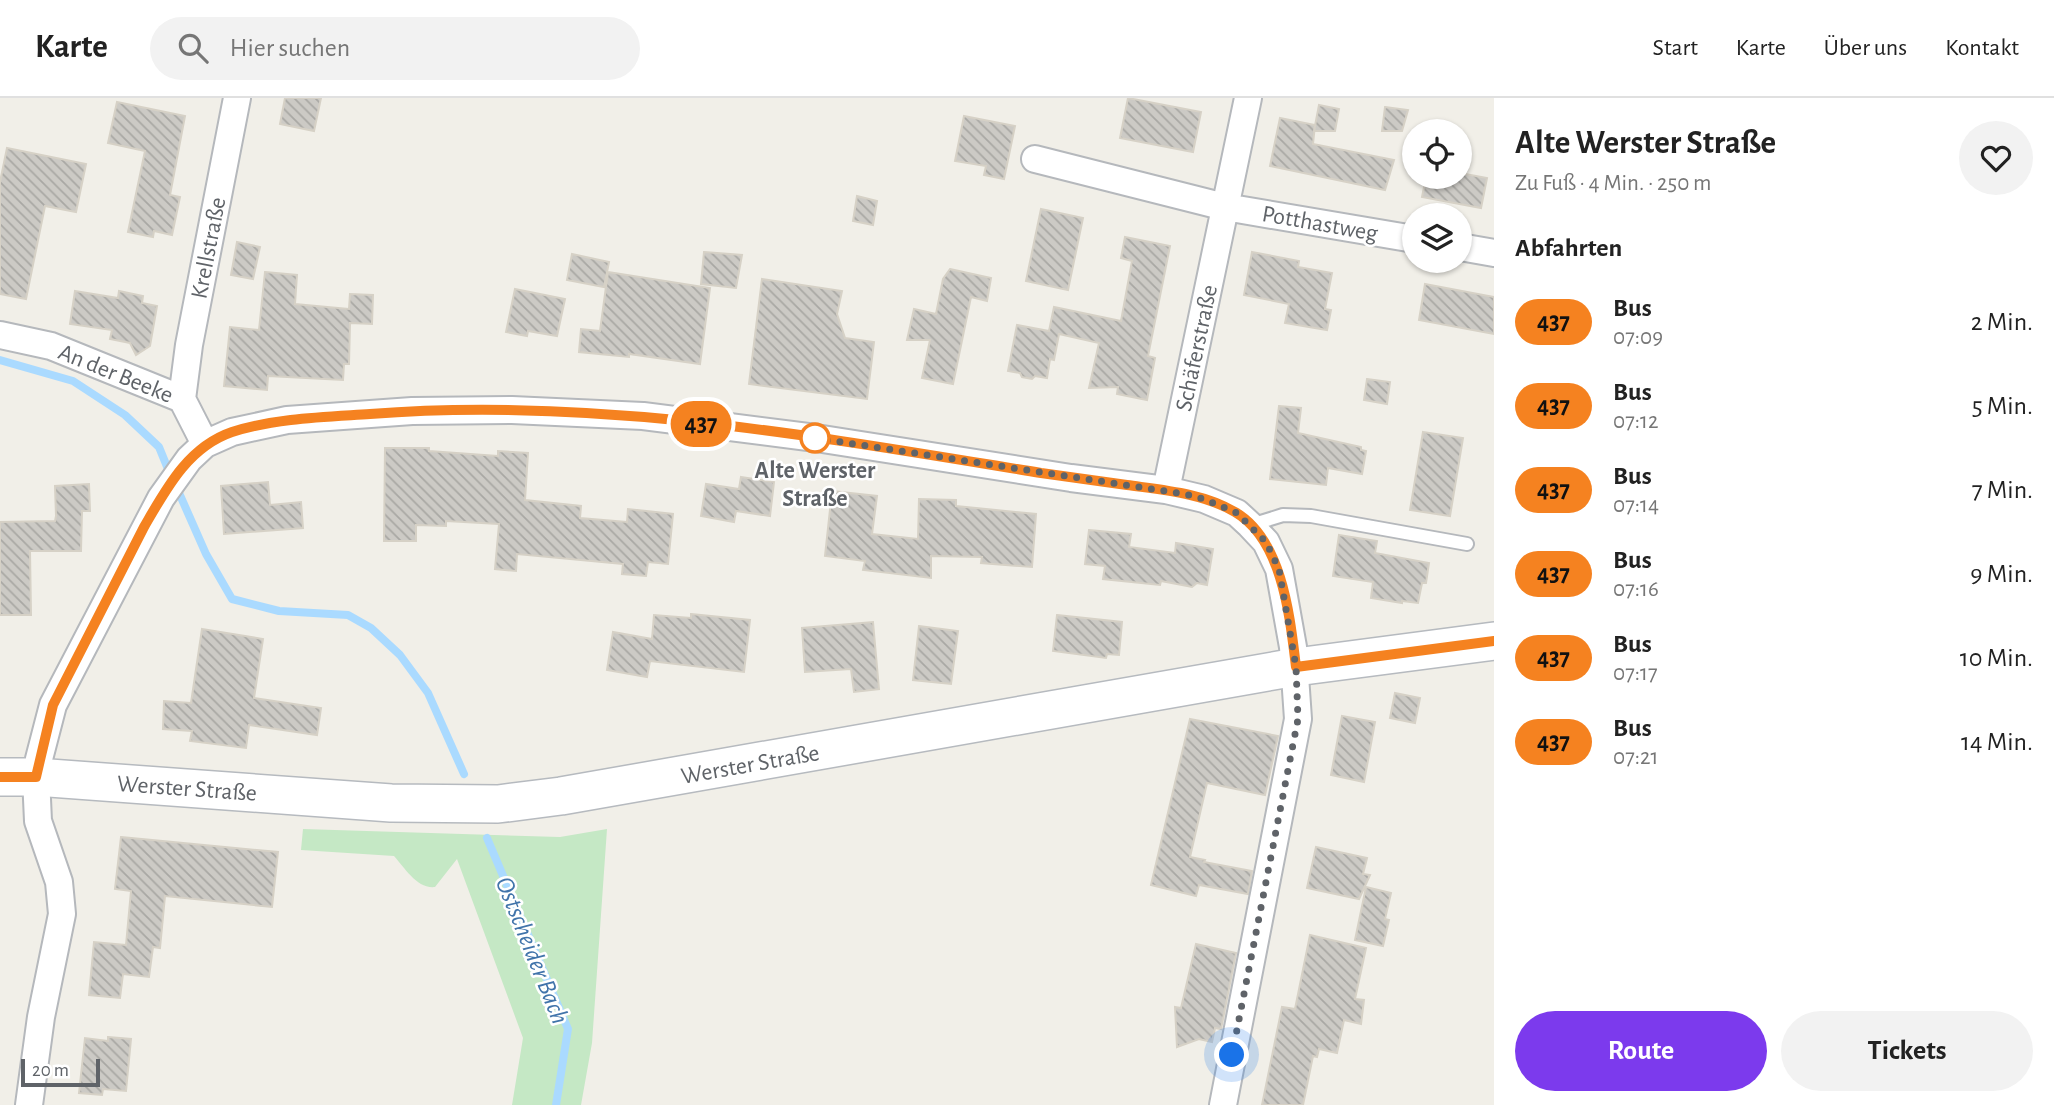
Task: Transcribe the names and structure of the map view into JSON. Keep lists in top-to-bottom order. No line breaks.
{"streets":{"main road":["Werster Straße"],"street":["Potthastweg","Krellstraße","Schäferstraße","An der Beeke"]},"crossings":[["Potthastweg","Schäferstraße"],["Krellstraße","An der Beeke"]],"water":["Ostscheider Bach"],"places":["Alte Werster Straße"],"lines":["bus line 437"],"scale_bar":"20 m","page":{"header":"Karte","search":"Hier suchen","nav":["Start","Karte","Über uns","Kontakt"],"on_map":"437","heading":[["Alte Werster Straße","Zu Fuß · 4 Min. · 250 m"],"Abfahrten"],"list":[{"mark":"437","name":"Bus","note":"07:09","value":"2 Min."},{"mark":"437","name":"Bus","note":"07:12","value":"5 Min."},{"mark":"437","name":"Bus","note":"07:14","value":"7 Min."},{"mark":"437","name":"Bus","note":"07:16","value":"9 Min."},{"mark":"437","name":"Bus","note":"07:17","value":"10 Min."},{"mark":"437","name":"Bus","note":"07:21","value":"14 Min."}],"buttons":["Route","Tickets"],"scale":"20 m"}}
